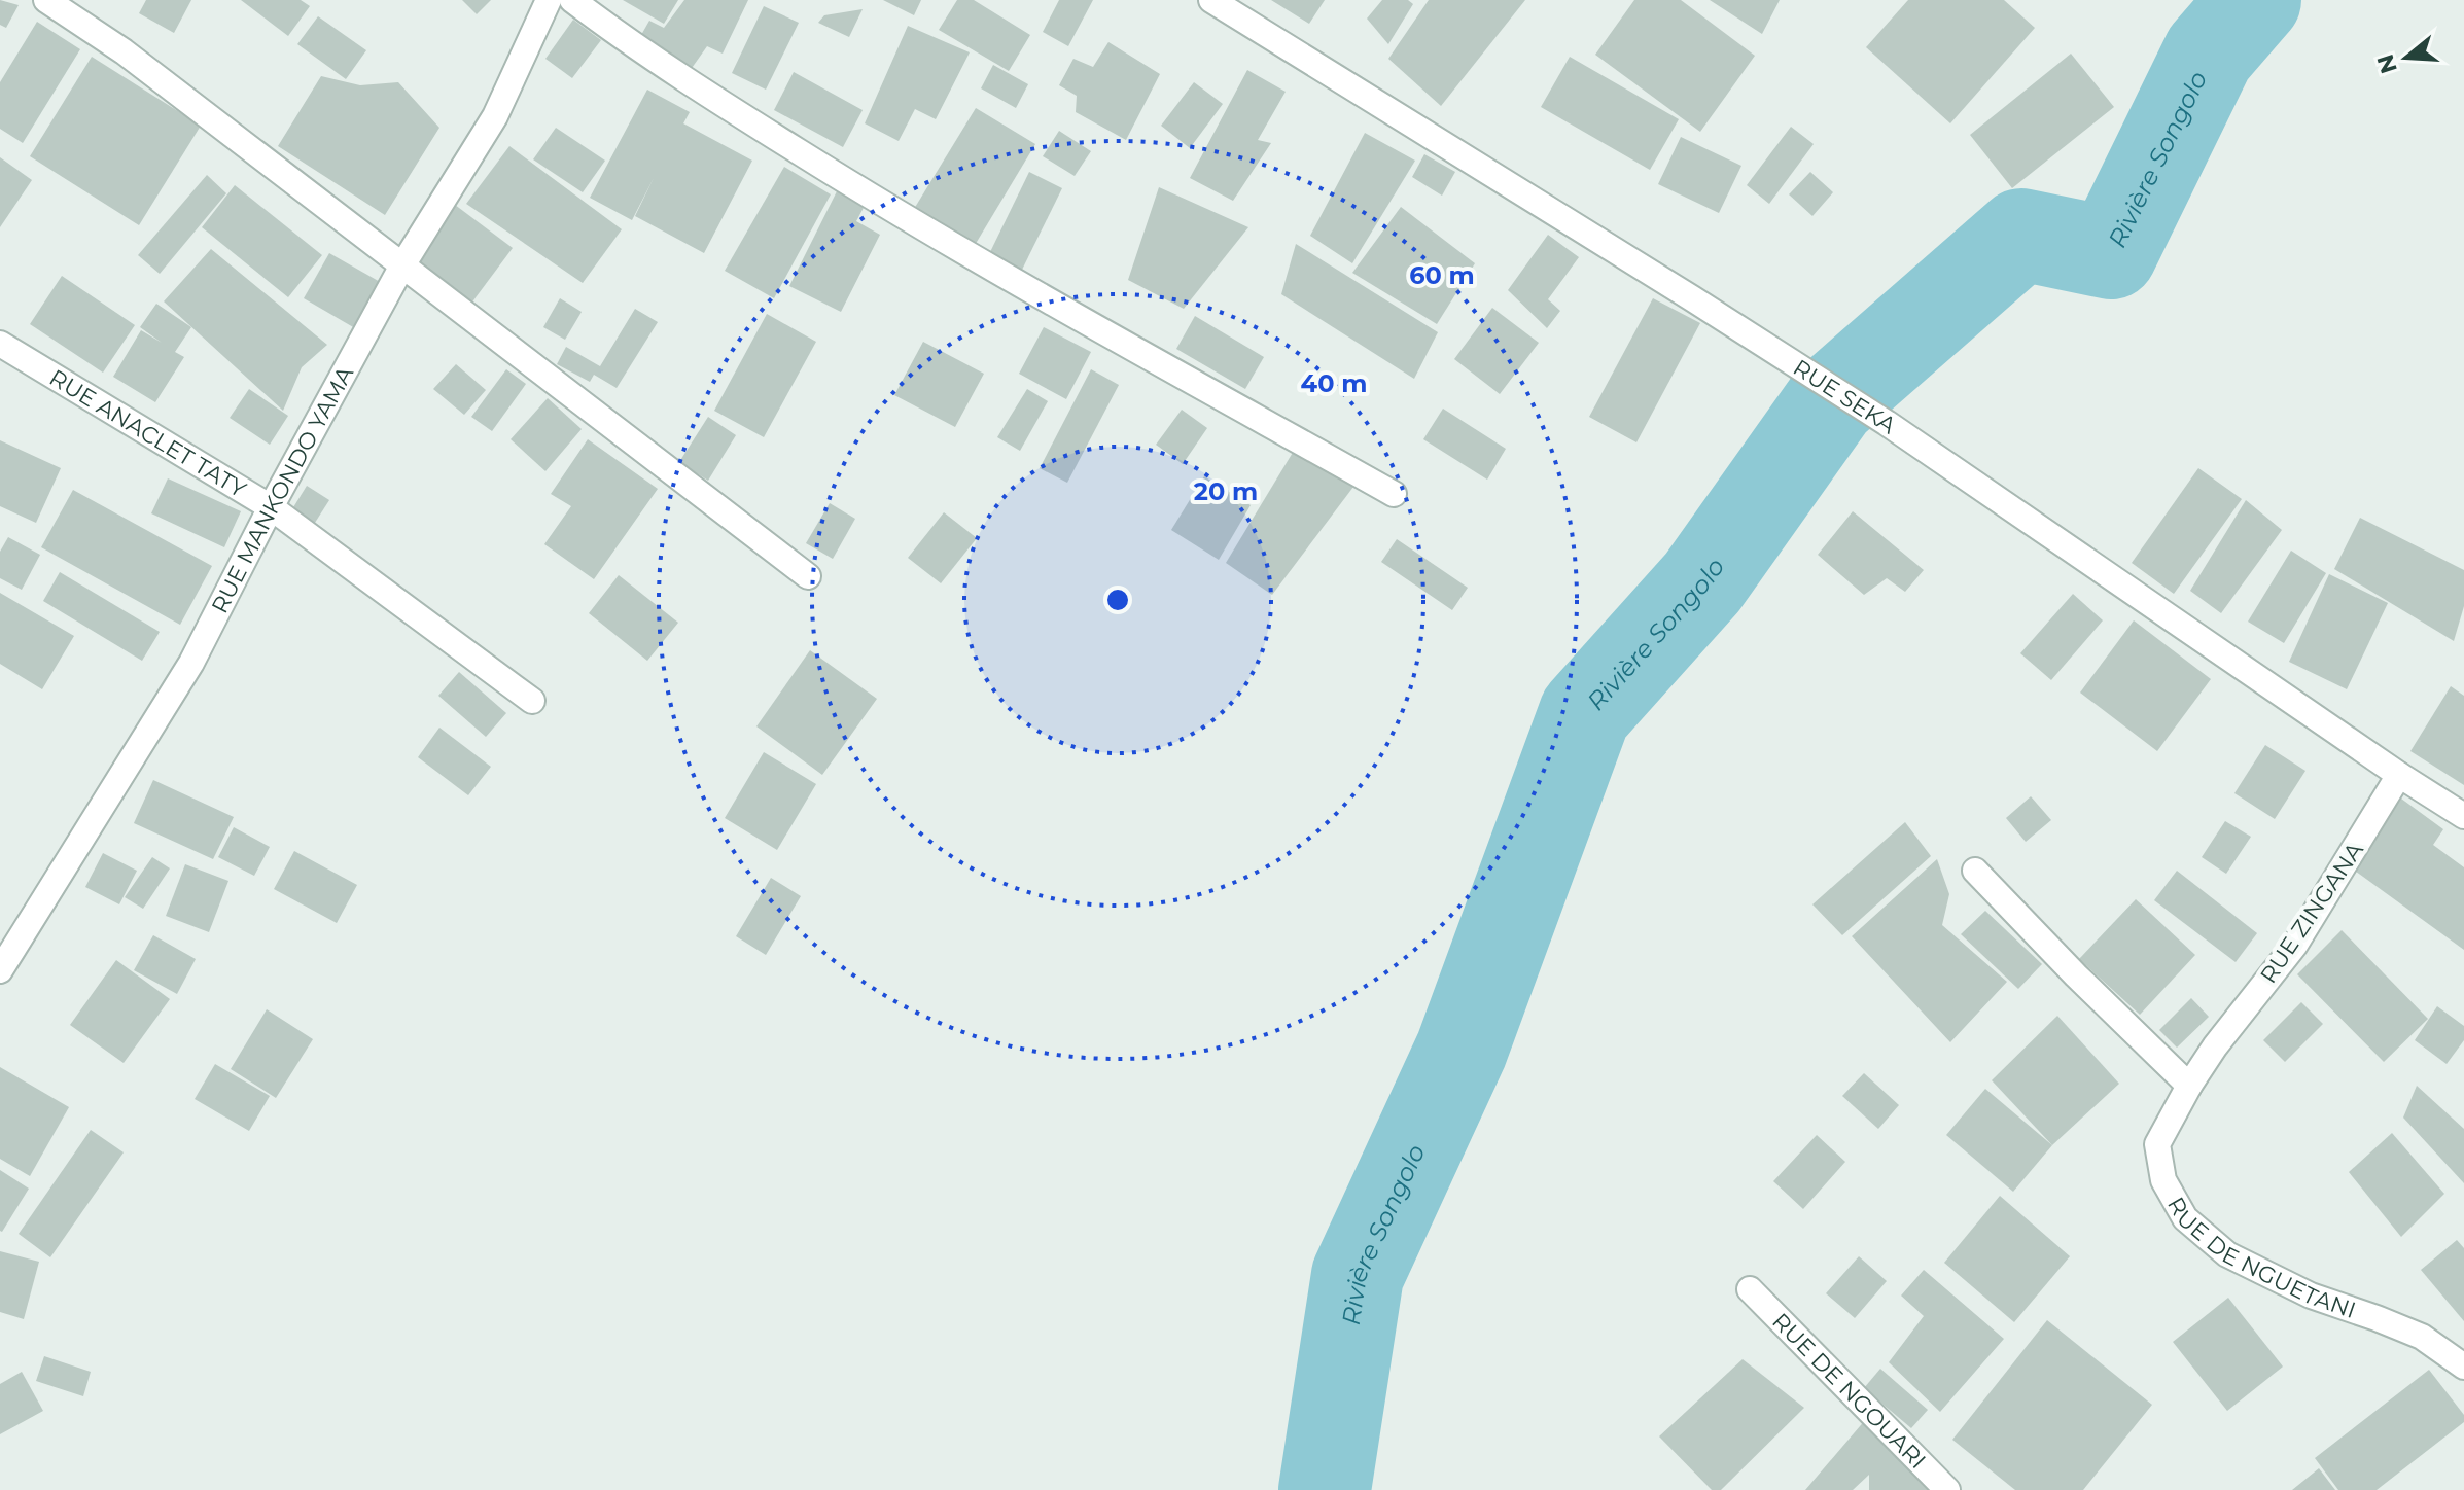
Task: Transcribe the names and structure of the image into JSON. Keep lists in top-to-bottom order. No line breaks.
{"streets":{"street":["RUE SEKA","RUE ANACLET TATY","RUE MANKONDO YAMA","RUE ZINGANA","RUE DE NGUETANI","RUE DE NGOUARI"]},"crossings":[["RUE SEKA","RUE ZINGANA"],["RUE ANACLET TATY","RUE MANKONDO YAMA"],["RUE ZINGANA","RUE DE NGUETANI"]],"water":["Rivière Songolo"],"north":"left","rings":["60 m","40 m","20 m"]}
